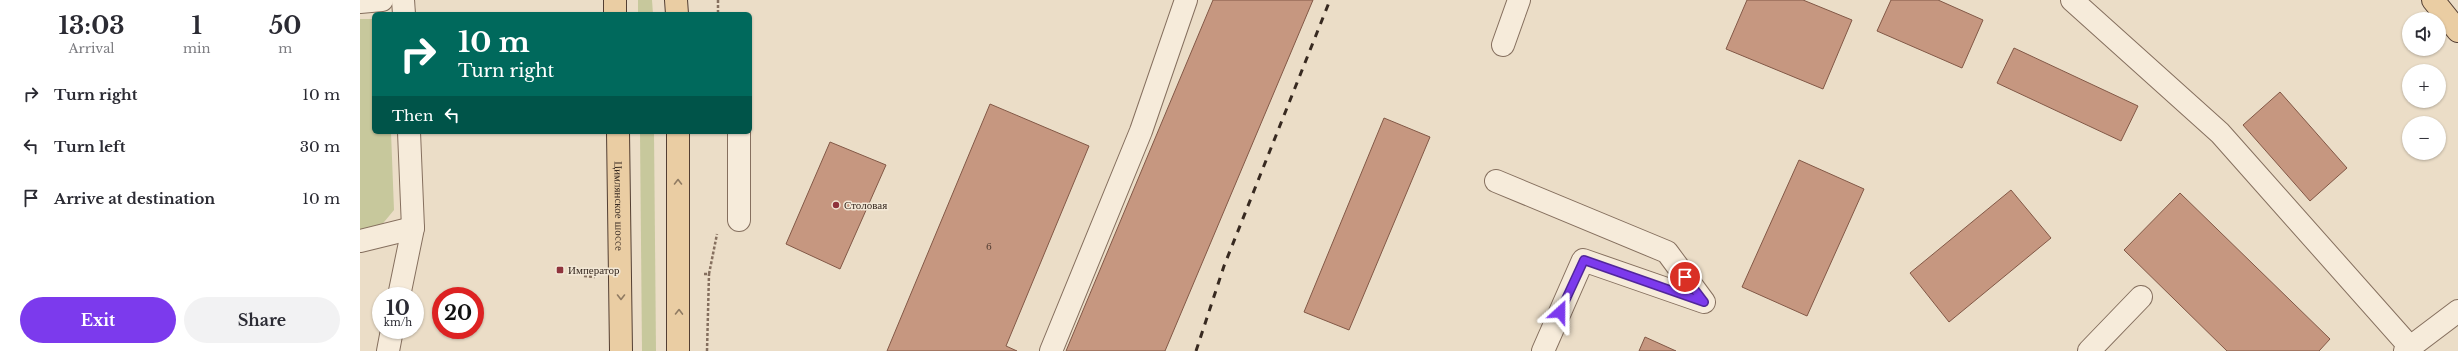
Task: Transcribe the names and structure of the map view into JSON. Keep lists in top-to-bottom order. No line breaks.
{"streets":{"main road":["Цимлянское шоссе"]},"places":{"other":["Столовая"],"transit":["Император"]},"house_numbers":["6"],"page":{"eta":["13:03","Arrival","1","min","50","m"],"map_buttons":["+","−"],"turn":["10 m","Turn right"],"list":[{"name":"Turn right","value":"10 m"},{"name":"Turn left","value":"30 m"},{"name":"Arrive at destination","value":"10 m"}],"then":"Then","speed":"10 km/h","limit":"20","buttons":["Exit","Share"]}}
